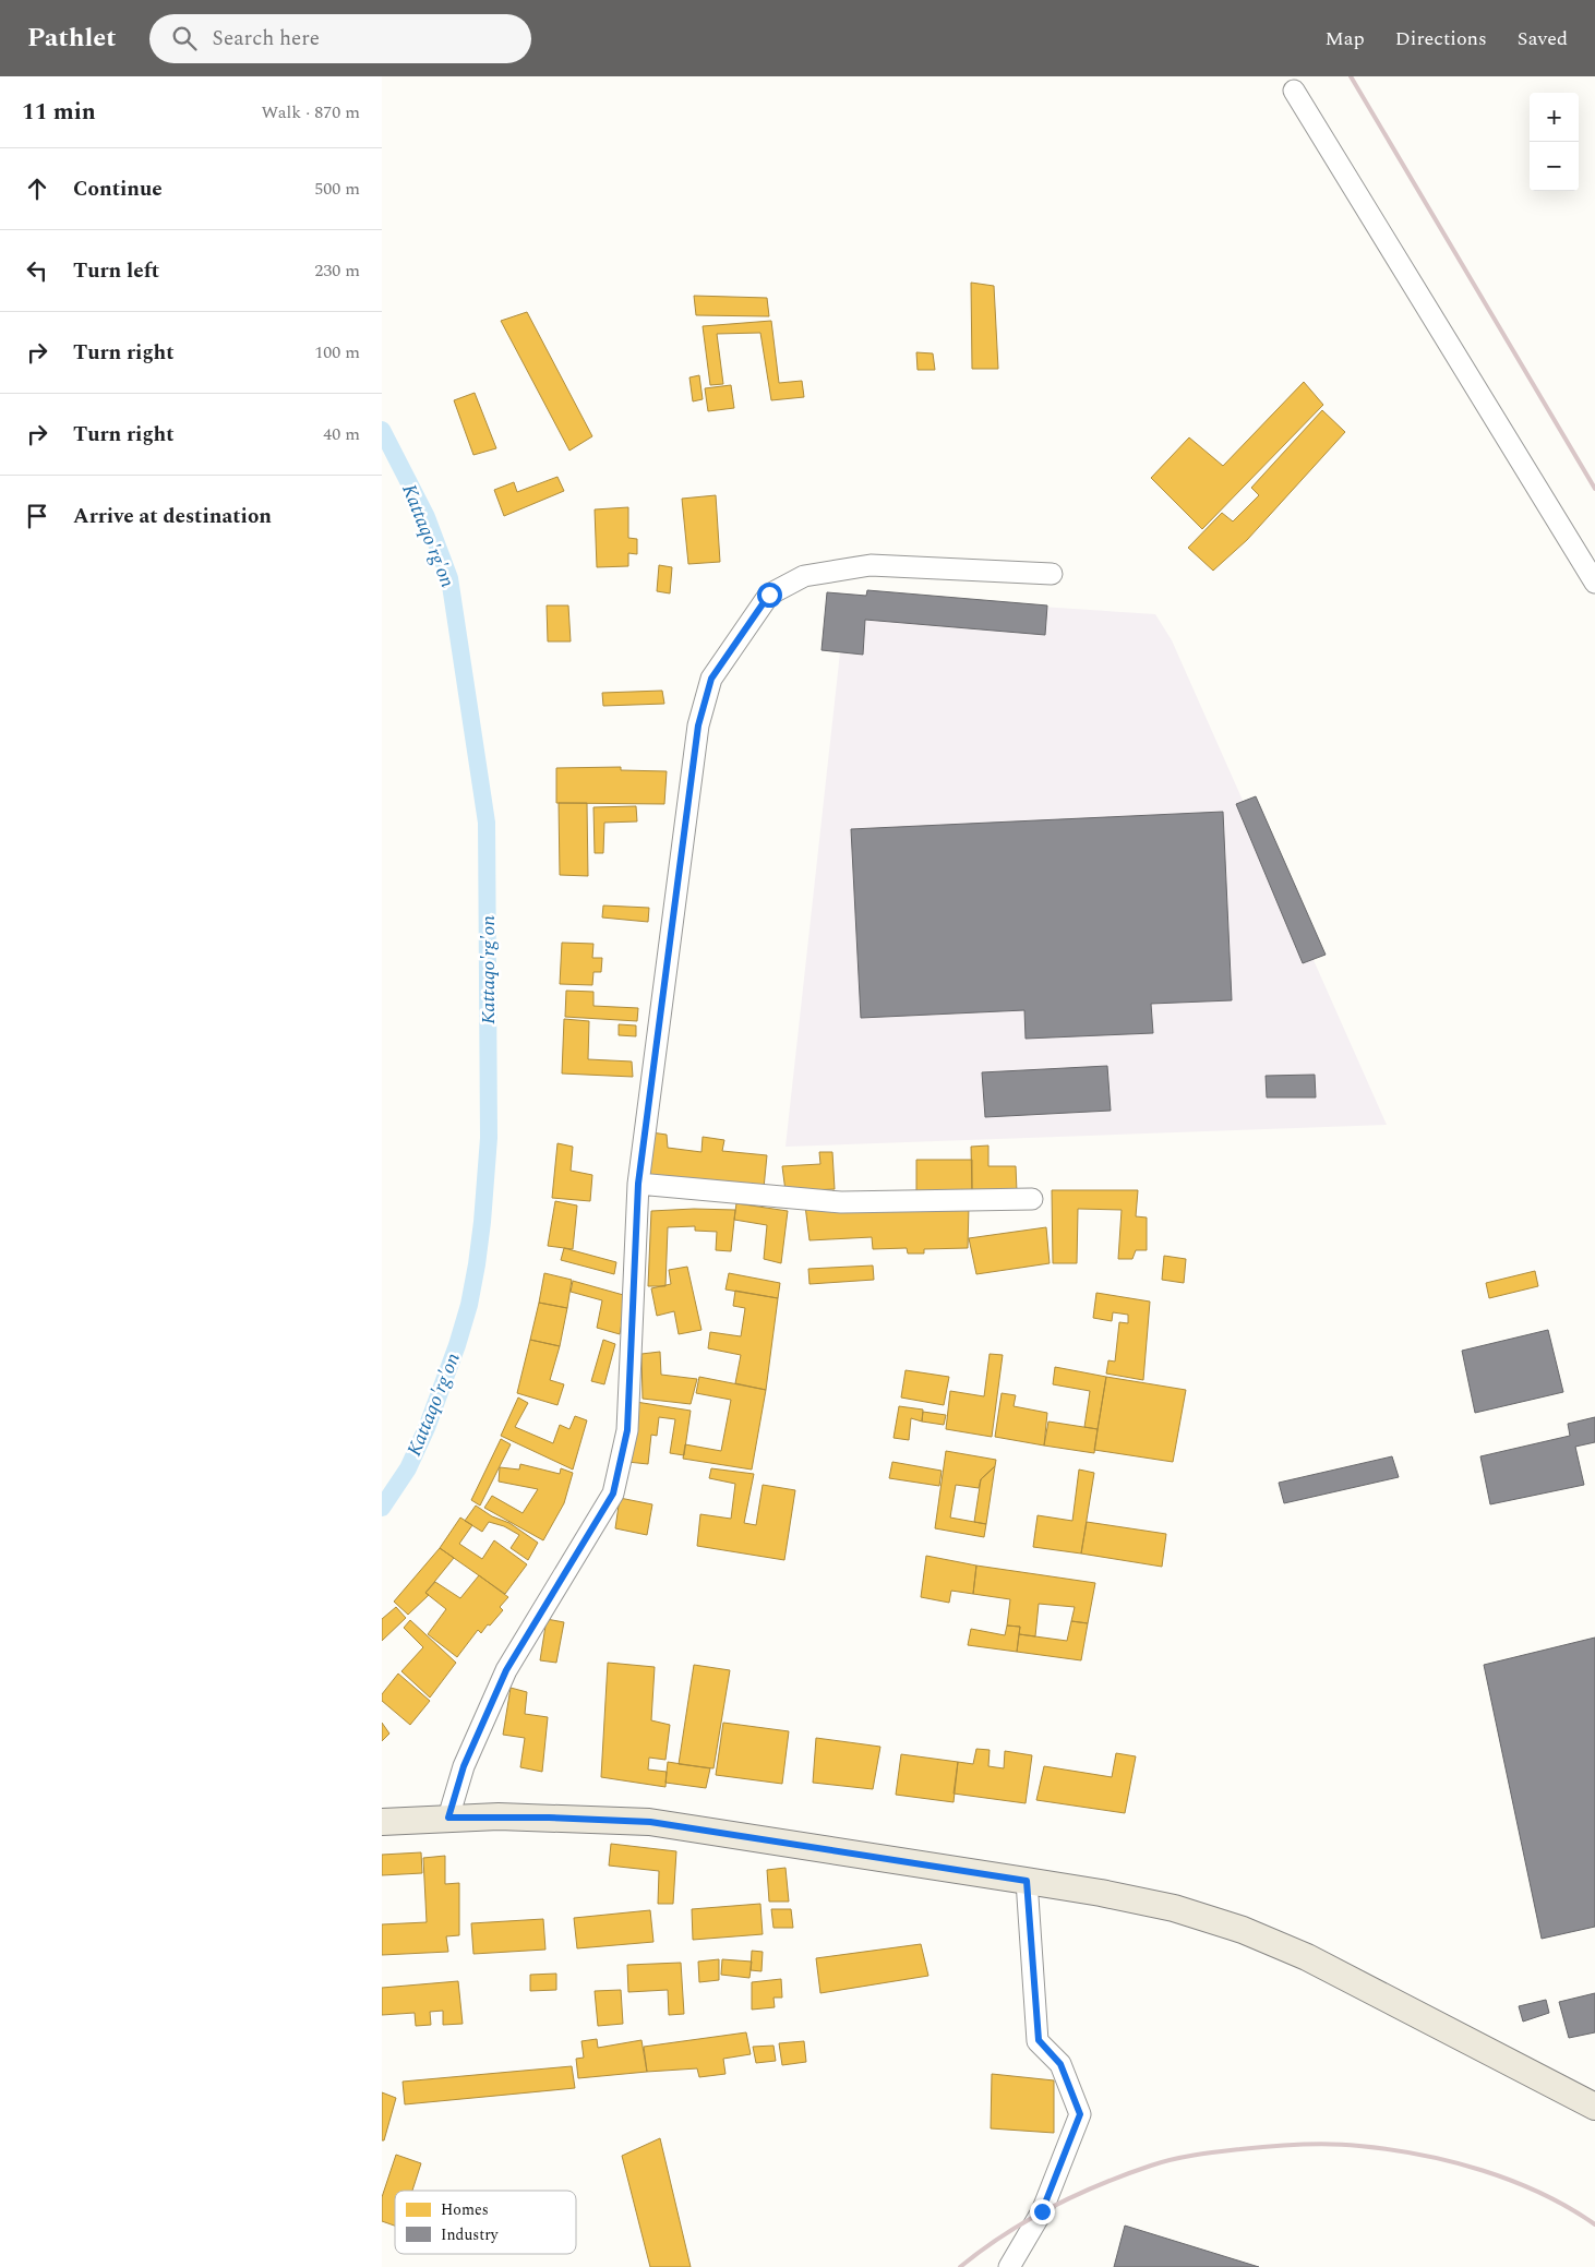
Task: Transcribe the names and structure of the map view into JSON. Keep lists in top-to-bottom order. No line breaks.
{"water":["Kattaqo'rg'on"],"legend":["Homes","Industry"],"page":{"header":"Pathlet","search":"Search here","nav":["Map","Directions","Saved"],"heading":["11 min","Walk · 870 m"],"map_buttons":["+","−"],"list":[["Continue","500 m"],["Turn left","230 m"],["Turn right","100 m"],["Turn right","40 m"],"Arrive at destination"]}}
